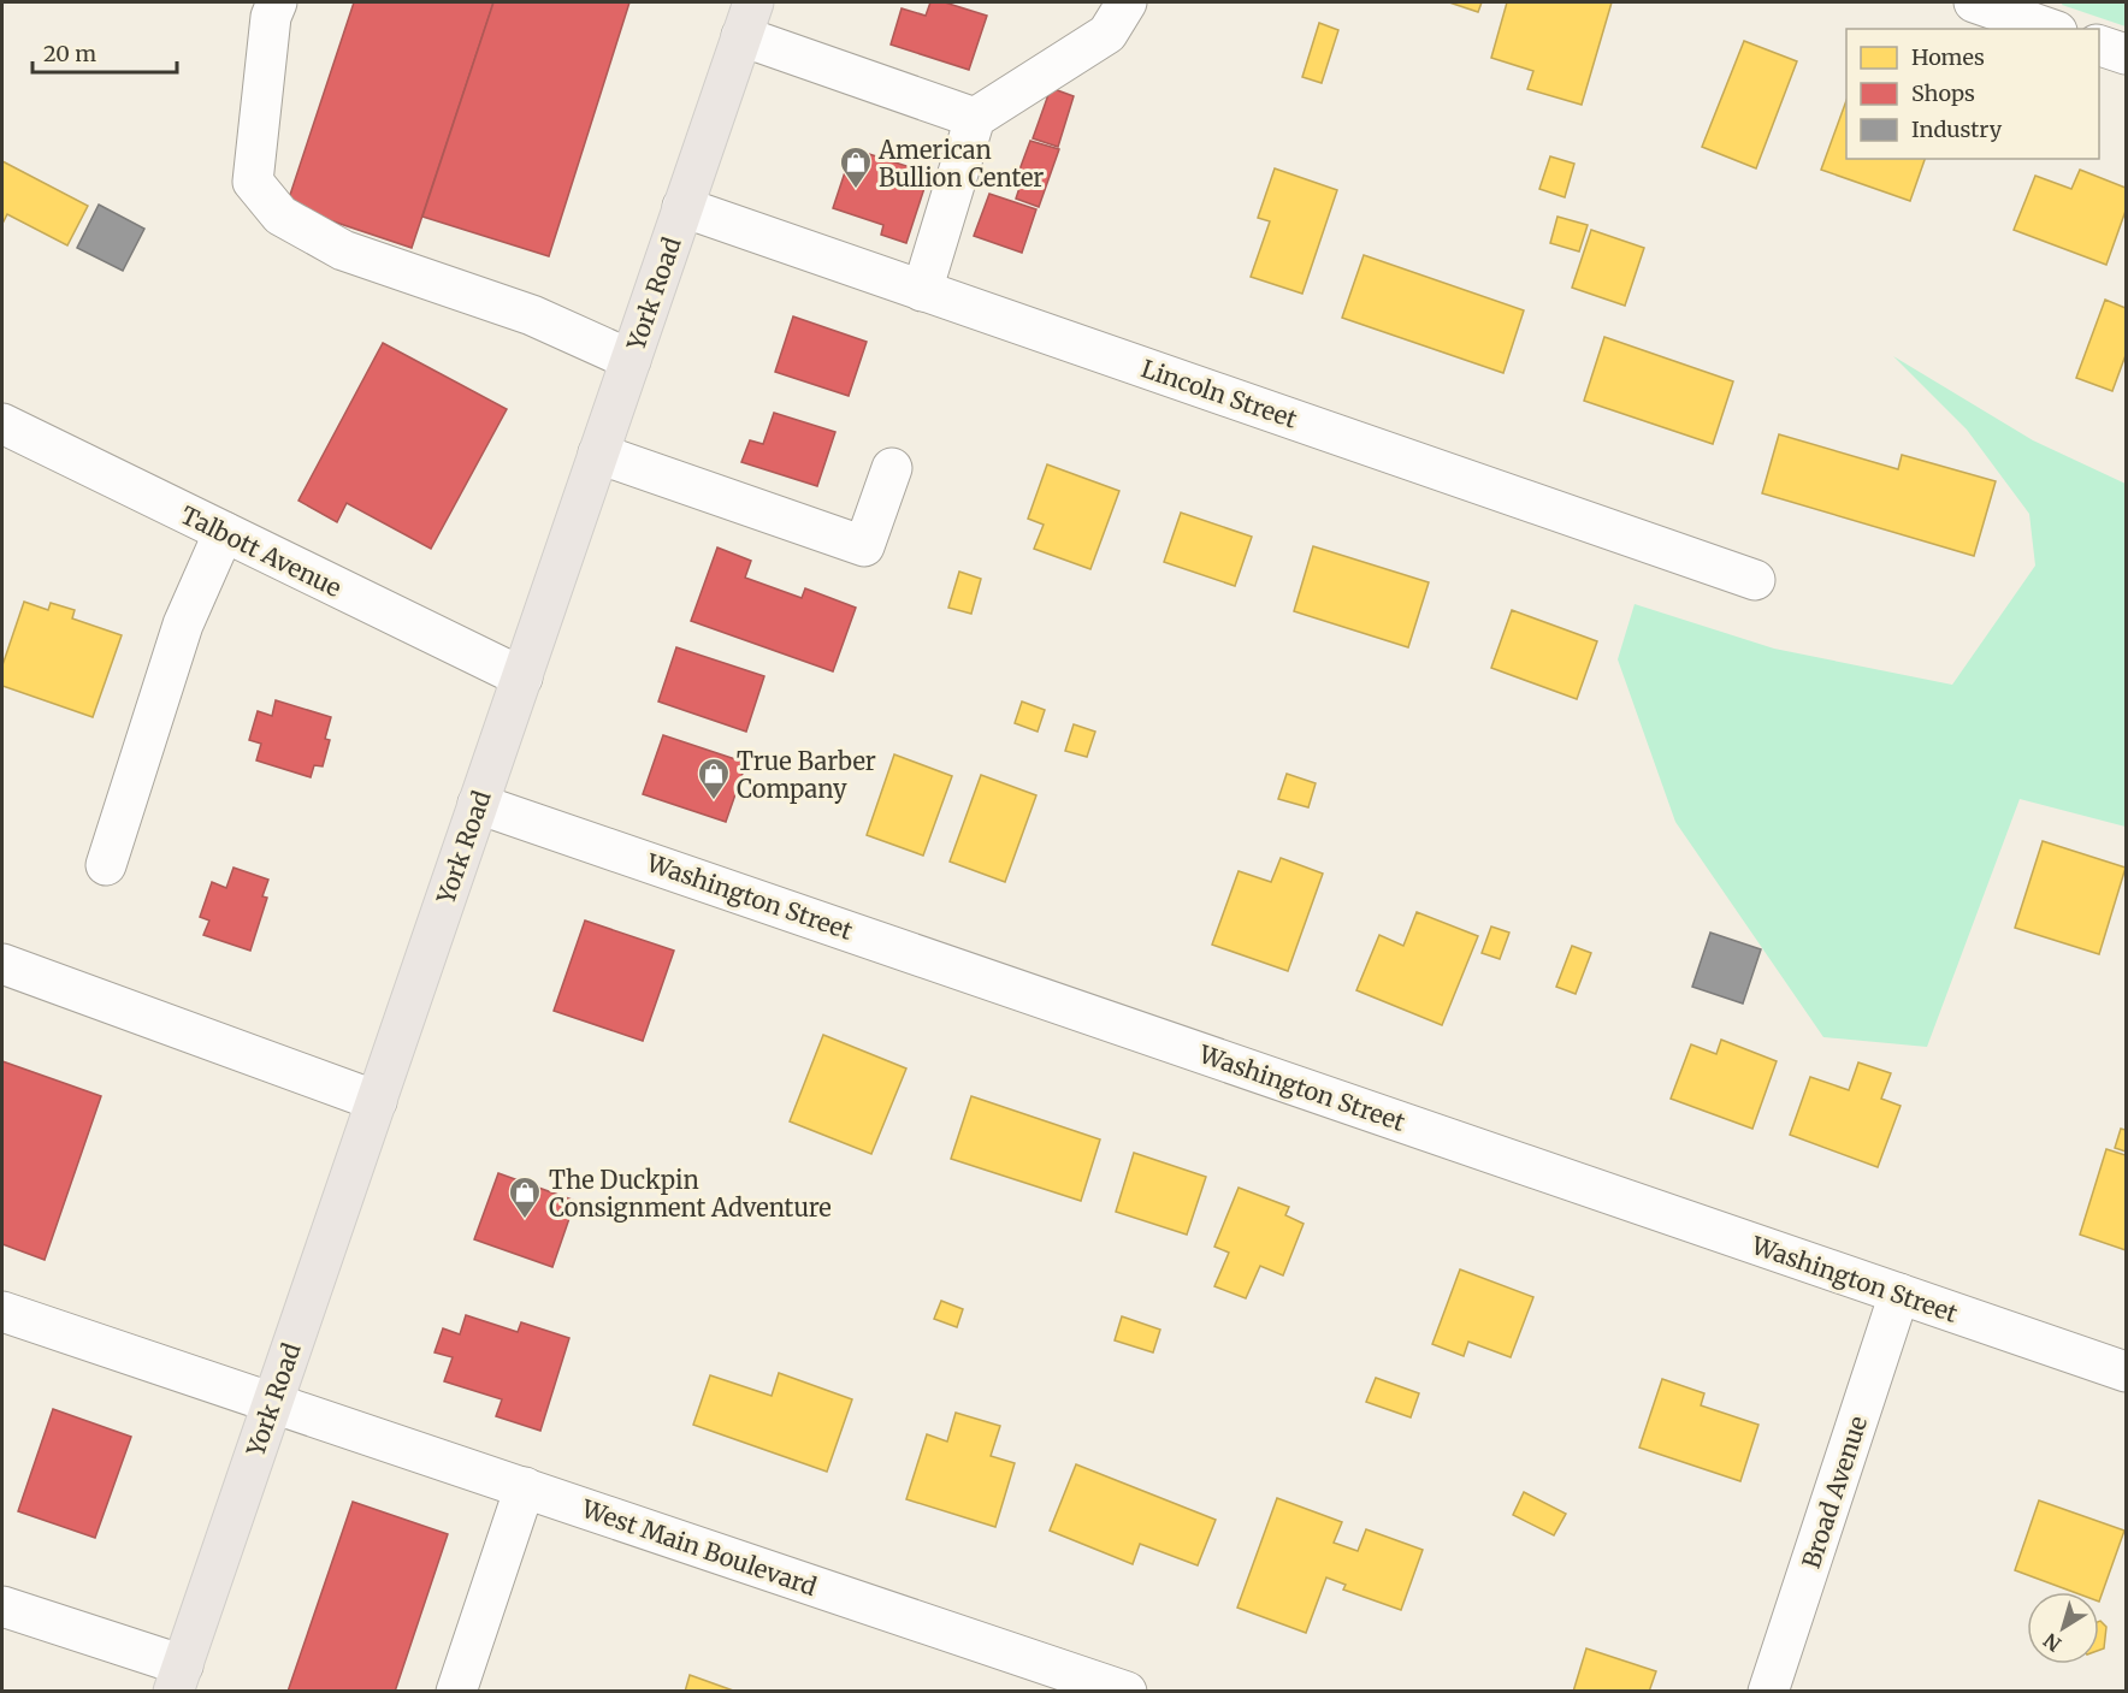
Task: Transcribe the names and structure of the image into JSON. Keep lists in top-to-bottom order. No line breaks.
{"streets":{"main road":["York Road"],"street":["Lincoln Street","Talbott Avenue","Washington Street","Broad Avenue","West Main Boulevard"]},"crossings":[["York Road","Lincoln Street"],["York Road","Talbott Avenue"],["York Road","Washington Street"],["York Road","West Main Boulevard"],["Washington Street","Broad Avenue"]],"places":{"shop":["American Bullion Center","True Barber Company","The Duckpin Consignment Adventure"]},"legend":["Homes","Shops","Industry"],"scale_bar":"20 m","north":"bottom left"}
